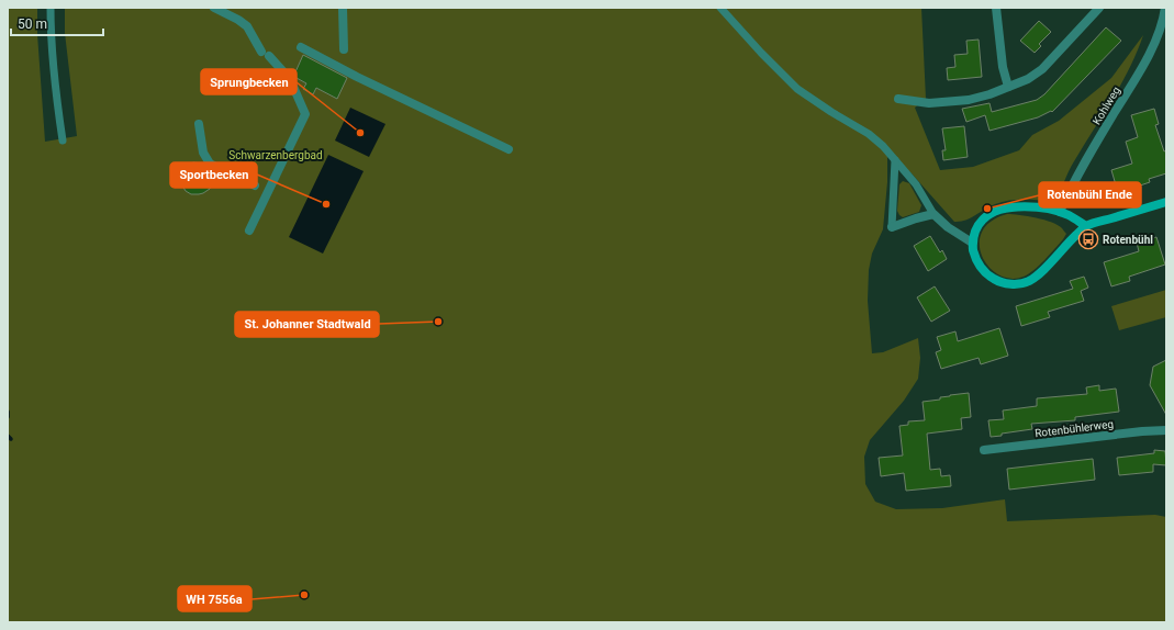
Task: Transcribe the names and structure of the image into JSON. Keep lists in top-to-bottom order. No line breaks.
{"streets":{"street":["Kohlweg","Rotenbühlerweg"]},"parks":["Schwarzenbergbad"],"places":{"other":["Sprungbecken","Sportbecken","Rotenbühl Ende","St. Johanner Stadtwald","WH 7556a"],"bus stop":["Rotenbühl"]},"scale_bar":"50 m"}
